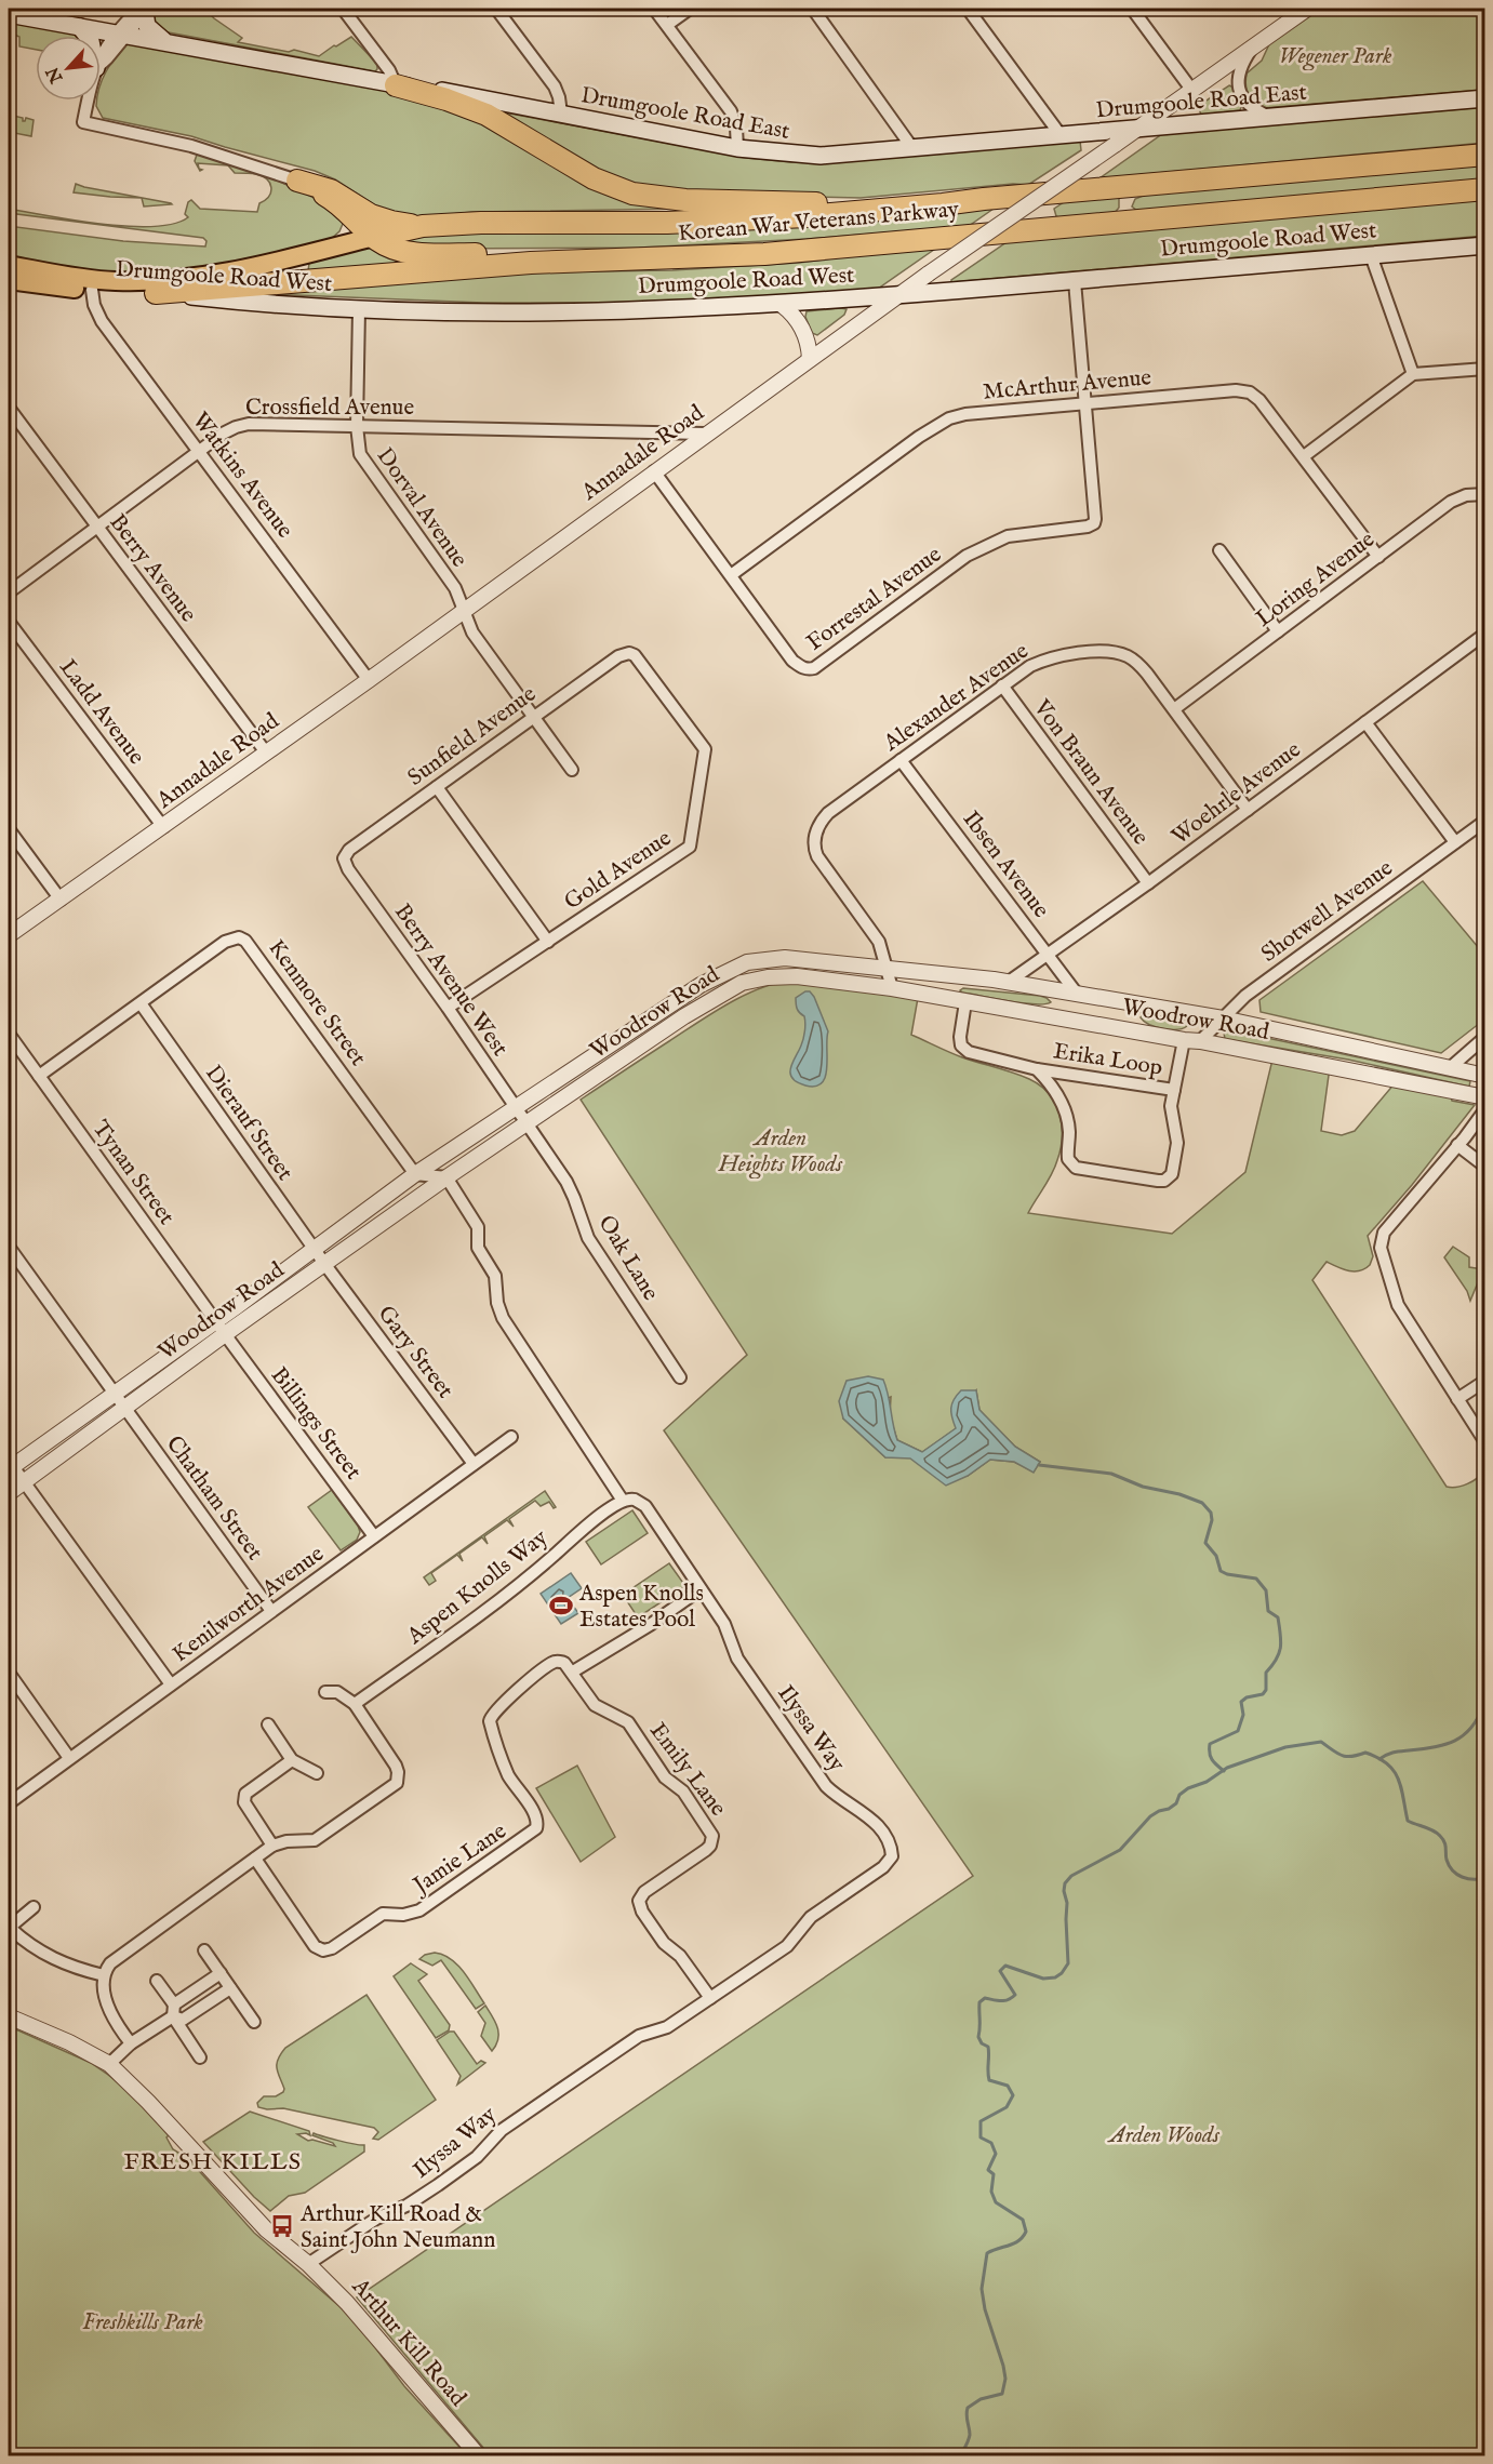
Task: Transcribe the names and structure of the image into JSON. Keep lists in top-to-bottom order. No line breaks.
{"streets":{"highway":["Korean War Veterans Parkway"],"main road":["Drumgoole Road East","Drumgoole Road West"],"street":["McArthur Avenue","Crossfield Avenue","Annadale Road","Watkins Avenue","Dorval Avenue","Berry Avenue","Loring Avenue","Forrestal Avenue","Alexander Avenue","Ladd Avenue","Sunfield Avenue","Von Braun Avenue","Woehrle Avenue","Ibsen Avenue","Gold Avenue","Shotwell Avenue","Berry Avenue West","Kenmore Street","Woodrow Road","Erika Loop","Dierauf Street","Tynan Street","Oak Lane","Gary Street","Billings Street","Chatham Street","Aspen Knolls Way","Kenilworth Avenue","Ilyssa Way","Emily Lane","Jamie Lane","Arthur Kill Road"]},"crossings":[["Drumgoole Road East","Annadale Road"],["Korean War Veterans Parkway","Drumgoole Road West"],["Drumgoole Road West","Annadale Road"],["Drumgoole Road West","Watkins Avenue"],["Drumgoole Road West","Dorval Avenue"],["McArthur Avenue","Loring Avenue"],["McArthur Avenue","Forrestal Avenue"],["Crossfield Avenue","Annadale Road"],["Crossfield Avenue","Watkins Avenue"],["Crossfield Avenue","Dorval Avenue"],["Crossfield Avenue","Berry Avenue"],["Annadale Road","Watkins Avenue"],["Annadale Road","Dorval Avenue"],["Annadale Road","Berry Avenue"],["Annadale Road","Forrestal Avenue"],["Annadale Road","Ladd Avenue"],["Dorval Avenue","Sunfield Avenue"],["Loring Avenue","Alexander Avenue"],["Alexander Avenue","Von Braun Avenue"],["Alexander Avenue","Woehrle Avenue"],["Alexander Avenue","Ibsen Avenue"],["Alexander Avenue","Woodrow Road"],["Sunfield Avenue","Gold Avenue"],["Sunfield Avenue","Berry Avenue West"],["Von Braun Avenue","Woehrle Avenue"],["Woehrle Avenue","Ibsen Avenue"],["Woehrle Avenue","Woodrow Road"],["Ibsen Avenue","Woodrow Road"],["Gold Avenue","Berry Avenue West"],["Shotwell Avenue","Woodrow Road"],["Berry Avenue West","Woodrow Road"],["Berry Avenue West","Oak Lane"],["Kenmore Street","Woodrow Road"],["Kenmore Street","Dierauf Street"],["Kenmore Street","Tynan Street"],["Woodrow Road","Erika Loop"],["Woodrow Road","Dierauf Street"],["Woodrow Road","Tynan Street"],["Woodrow Road","Oak Lane"],["Woodrow Road","Gary Street"],["Woodrow Road","Billings Street"],["Woodrow Road","Chatham Street"],["Dierauf Street","Gary Street"],["Tynan Street","Billings Street"],["Gary Street","Kenilworth Avenue"],["Billings Street","Kenilworth Avenue"],["Chatham Street","Kenilworth Avenue"],["Aspen Knolls Way","Ilyssa Way"],["Ilyssa Way","Emily Lane"],["Ilyssa Way","Arthur Kill Road"],["Emily Lane","Jamie Lane"]],"districts":["FRESH KILLS"],"parks":["Wegener Park","Arden Heights Woods","Arden Woods","Freshkills Park"],"places":{"sports":["Aspen Knolls Estates Pool"],"bus stop":["Arthur Kill Road & Saint John Neumann"]},"north":"bottom left"}
